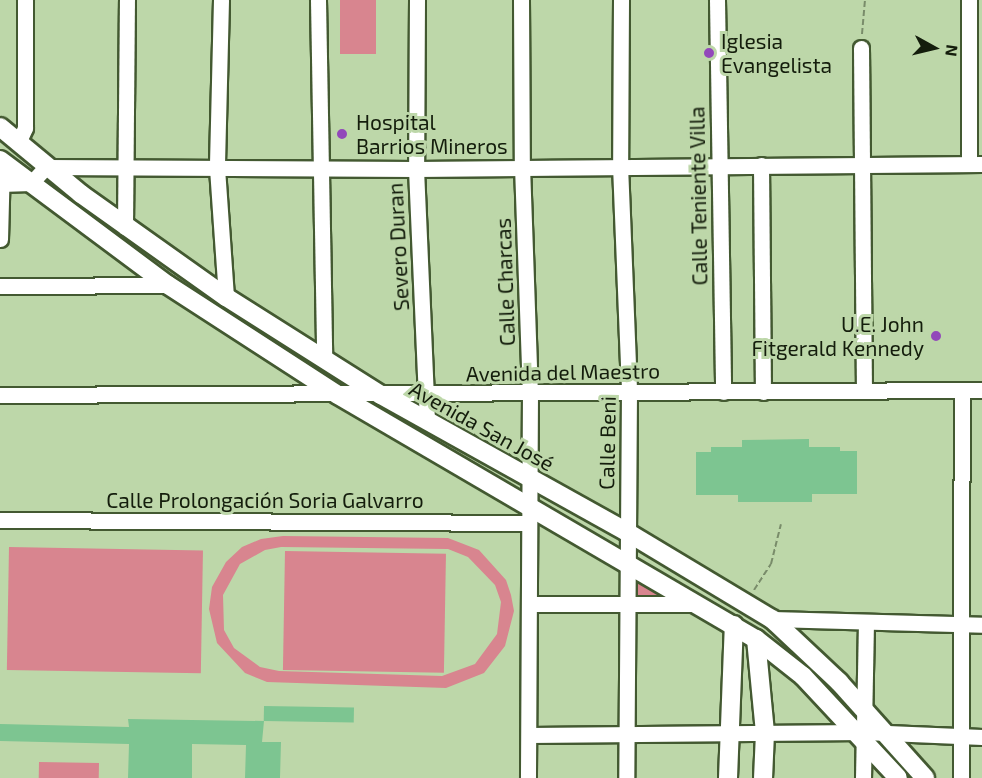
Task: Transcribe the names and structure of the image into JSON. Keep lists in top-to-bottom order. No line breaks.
{"streets":{"street":["Calle Teniente Villa","Severo Duran","Calle Charcas","Avenida del Maestro","Avenida San José","Calle Beni","Calle Prolongación Soria Galvarro"]},"crossings":[["Calle Teniente Villa","Avenida del Maestro"],["Severo Duran","Avenida del Maestro"],["Severo Duran","Avenida San José"],["Calle Charcas","Avenida del Maestro"],["Calle Charcas","Avenida San José"],["Calle Charcas","Calle Prolongación Soria Galvarro"],["Avenida del Maestro","Avenida San José"],["Avenida del Maestro","Calle Beni"],["Avenida San José","Calle Beni"],["Avenida San José","Calle Prolongación Soria Galvarro"]],"places":["Iglesia Evangelista","Hospital Barrios Mineros","U.E. John Fitgerald Kennedy"],"north":"right"}
